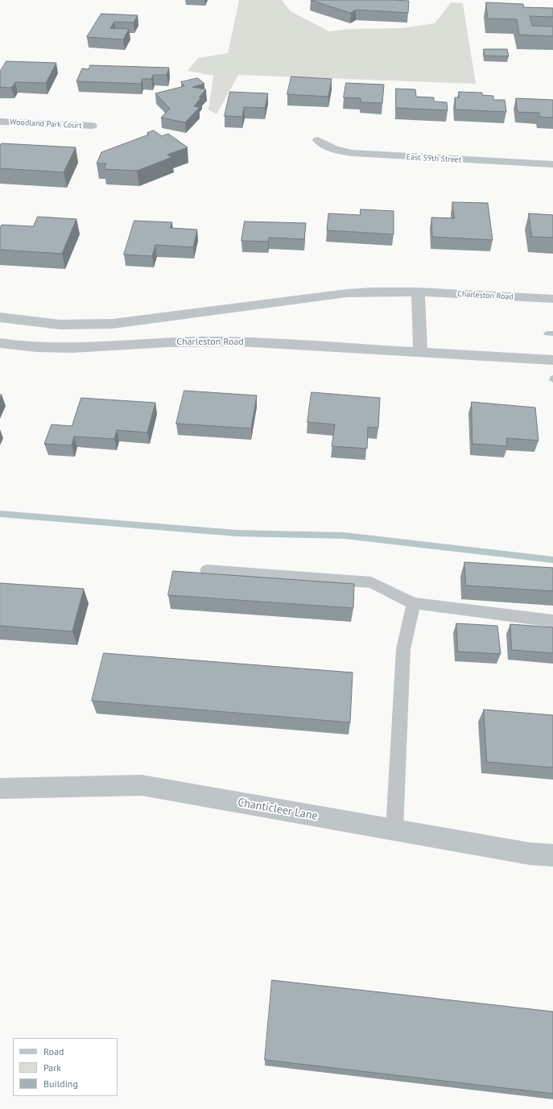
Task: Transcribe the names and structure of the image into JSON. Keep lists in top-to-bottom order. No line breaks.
{"streets":{"street":["Woodland Park Court","East 59th Street","Charleston Road","Chanticleer Lane"]},"legend":["Road","Park","Building"]}
